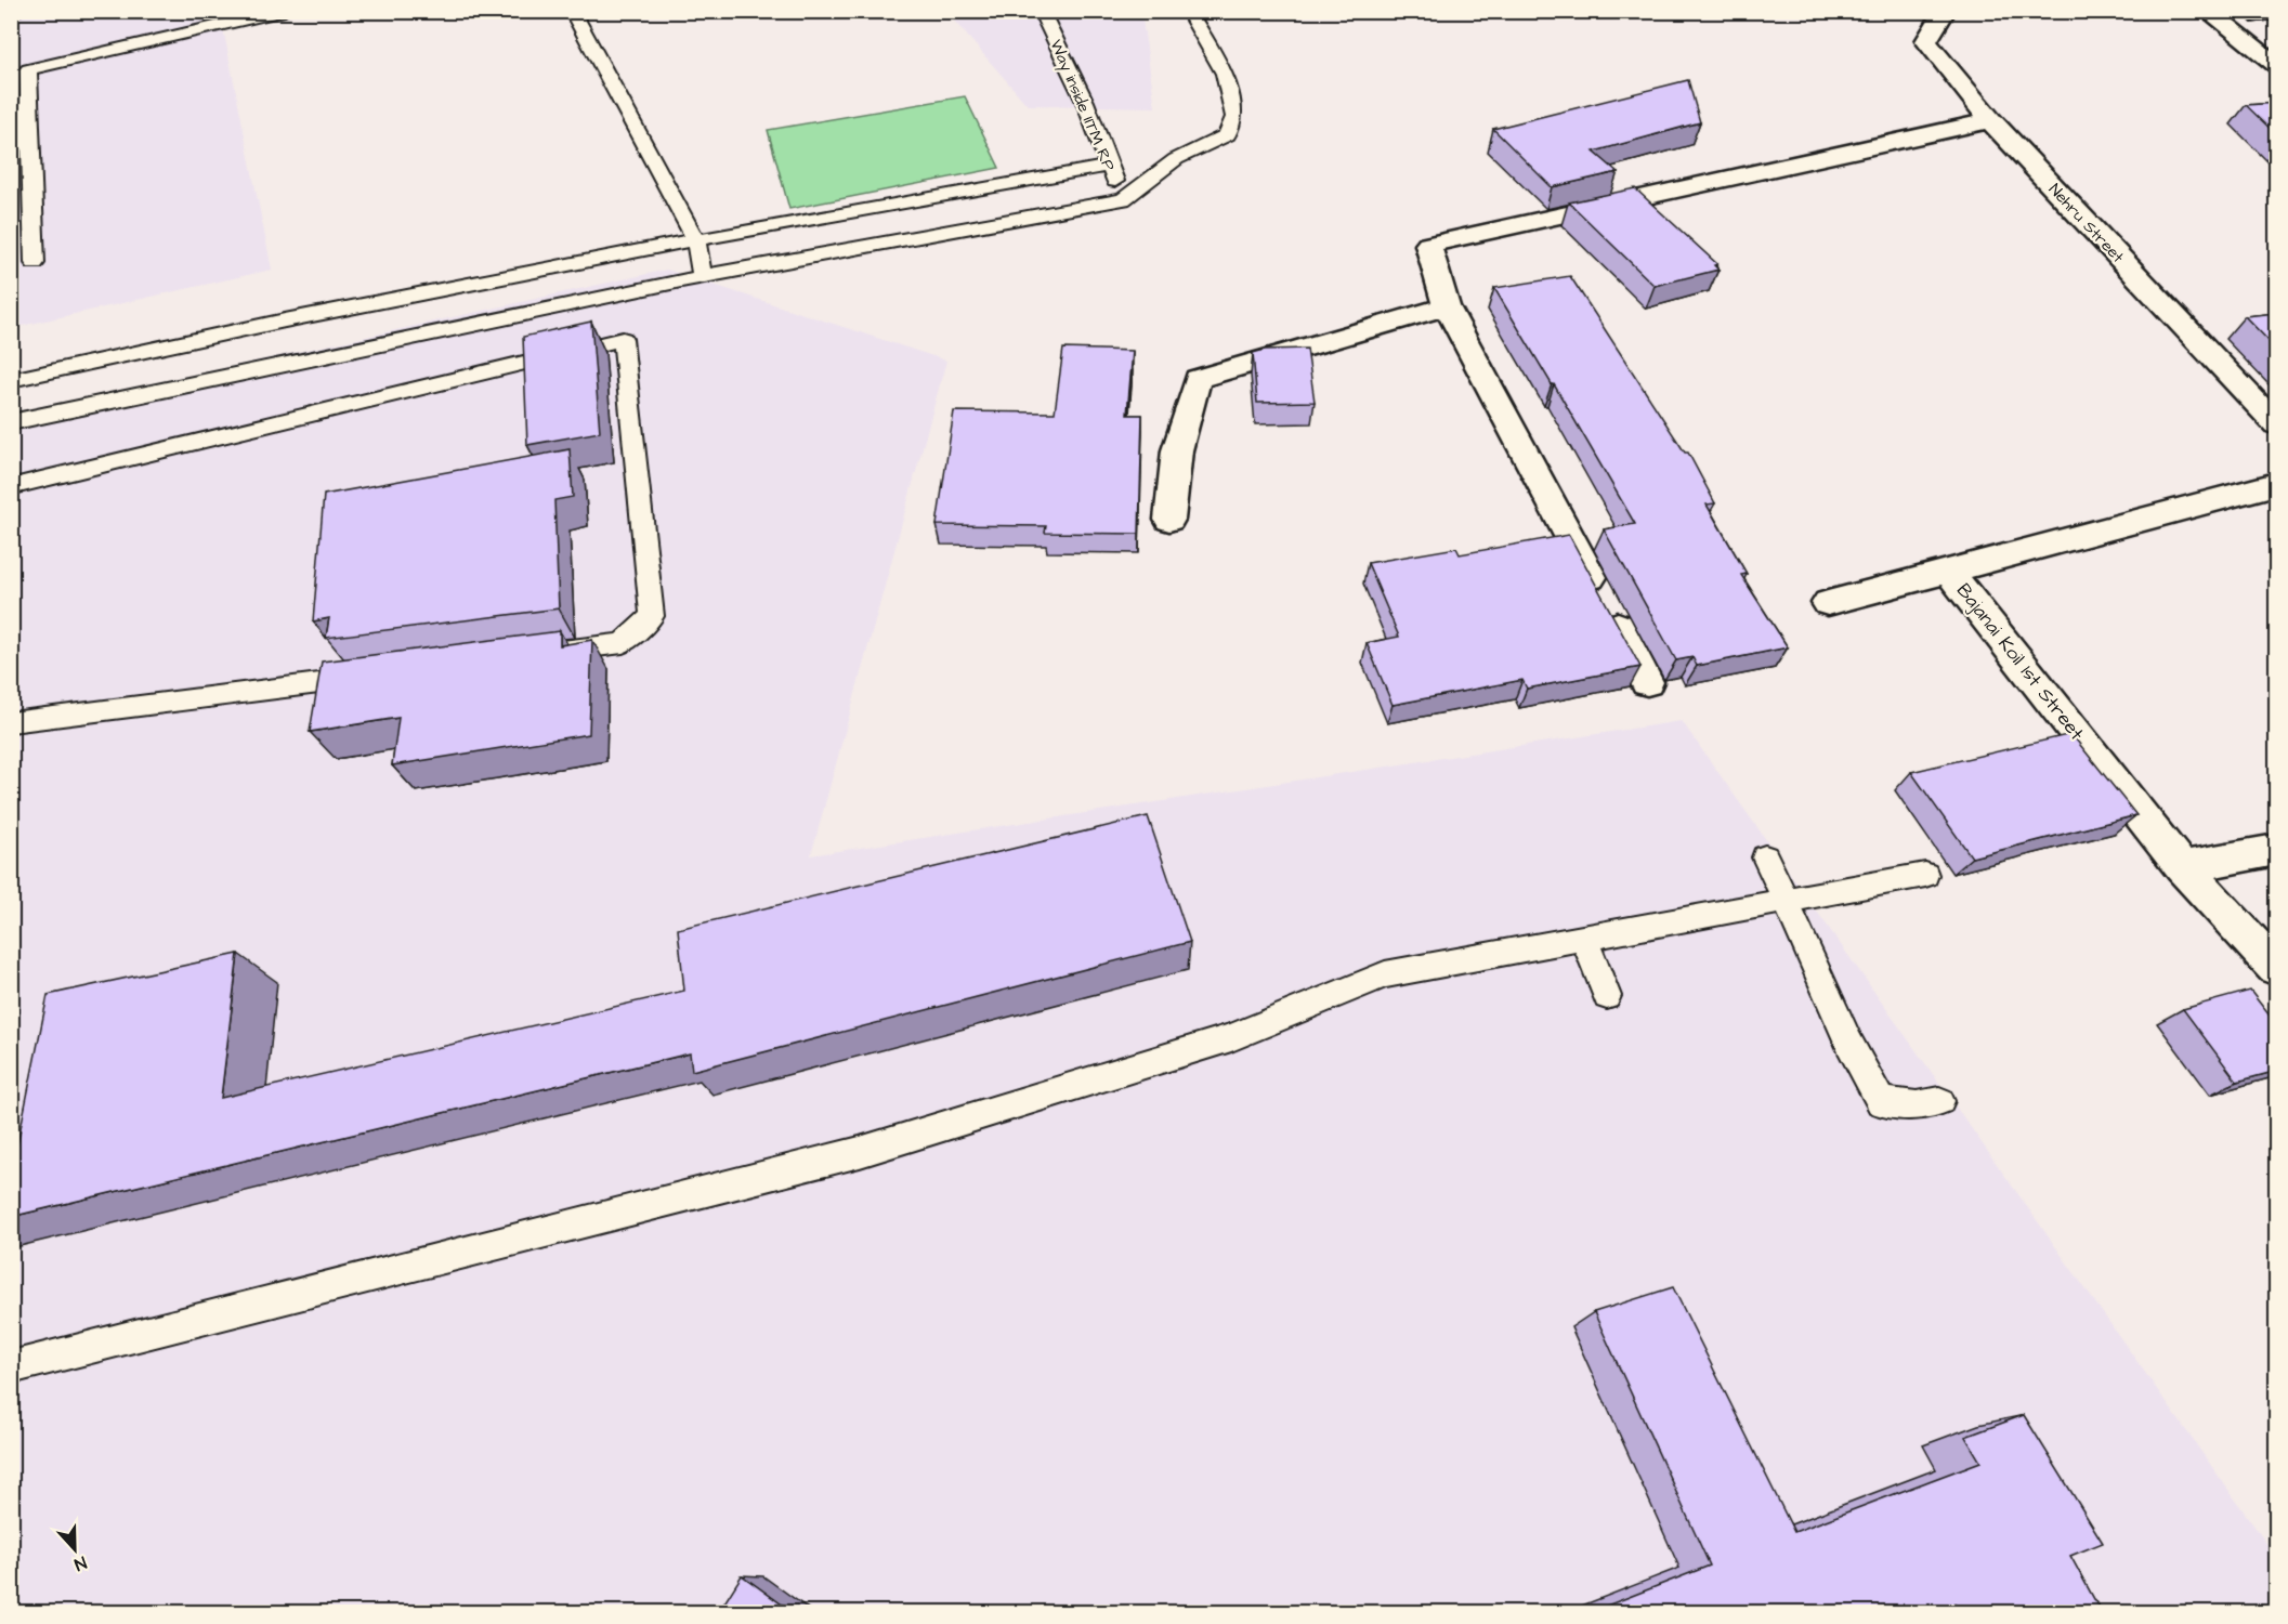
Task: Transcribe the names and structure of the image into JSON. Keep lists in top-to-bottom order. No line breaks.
{"streets":{"street":["Nehru Street","Bajanai Koil 1st Street"],"lane":["Way inside IITM RP"]},"north":"bottom"}
